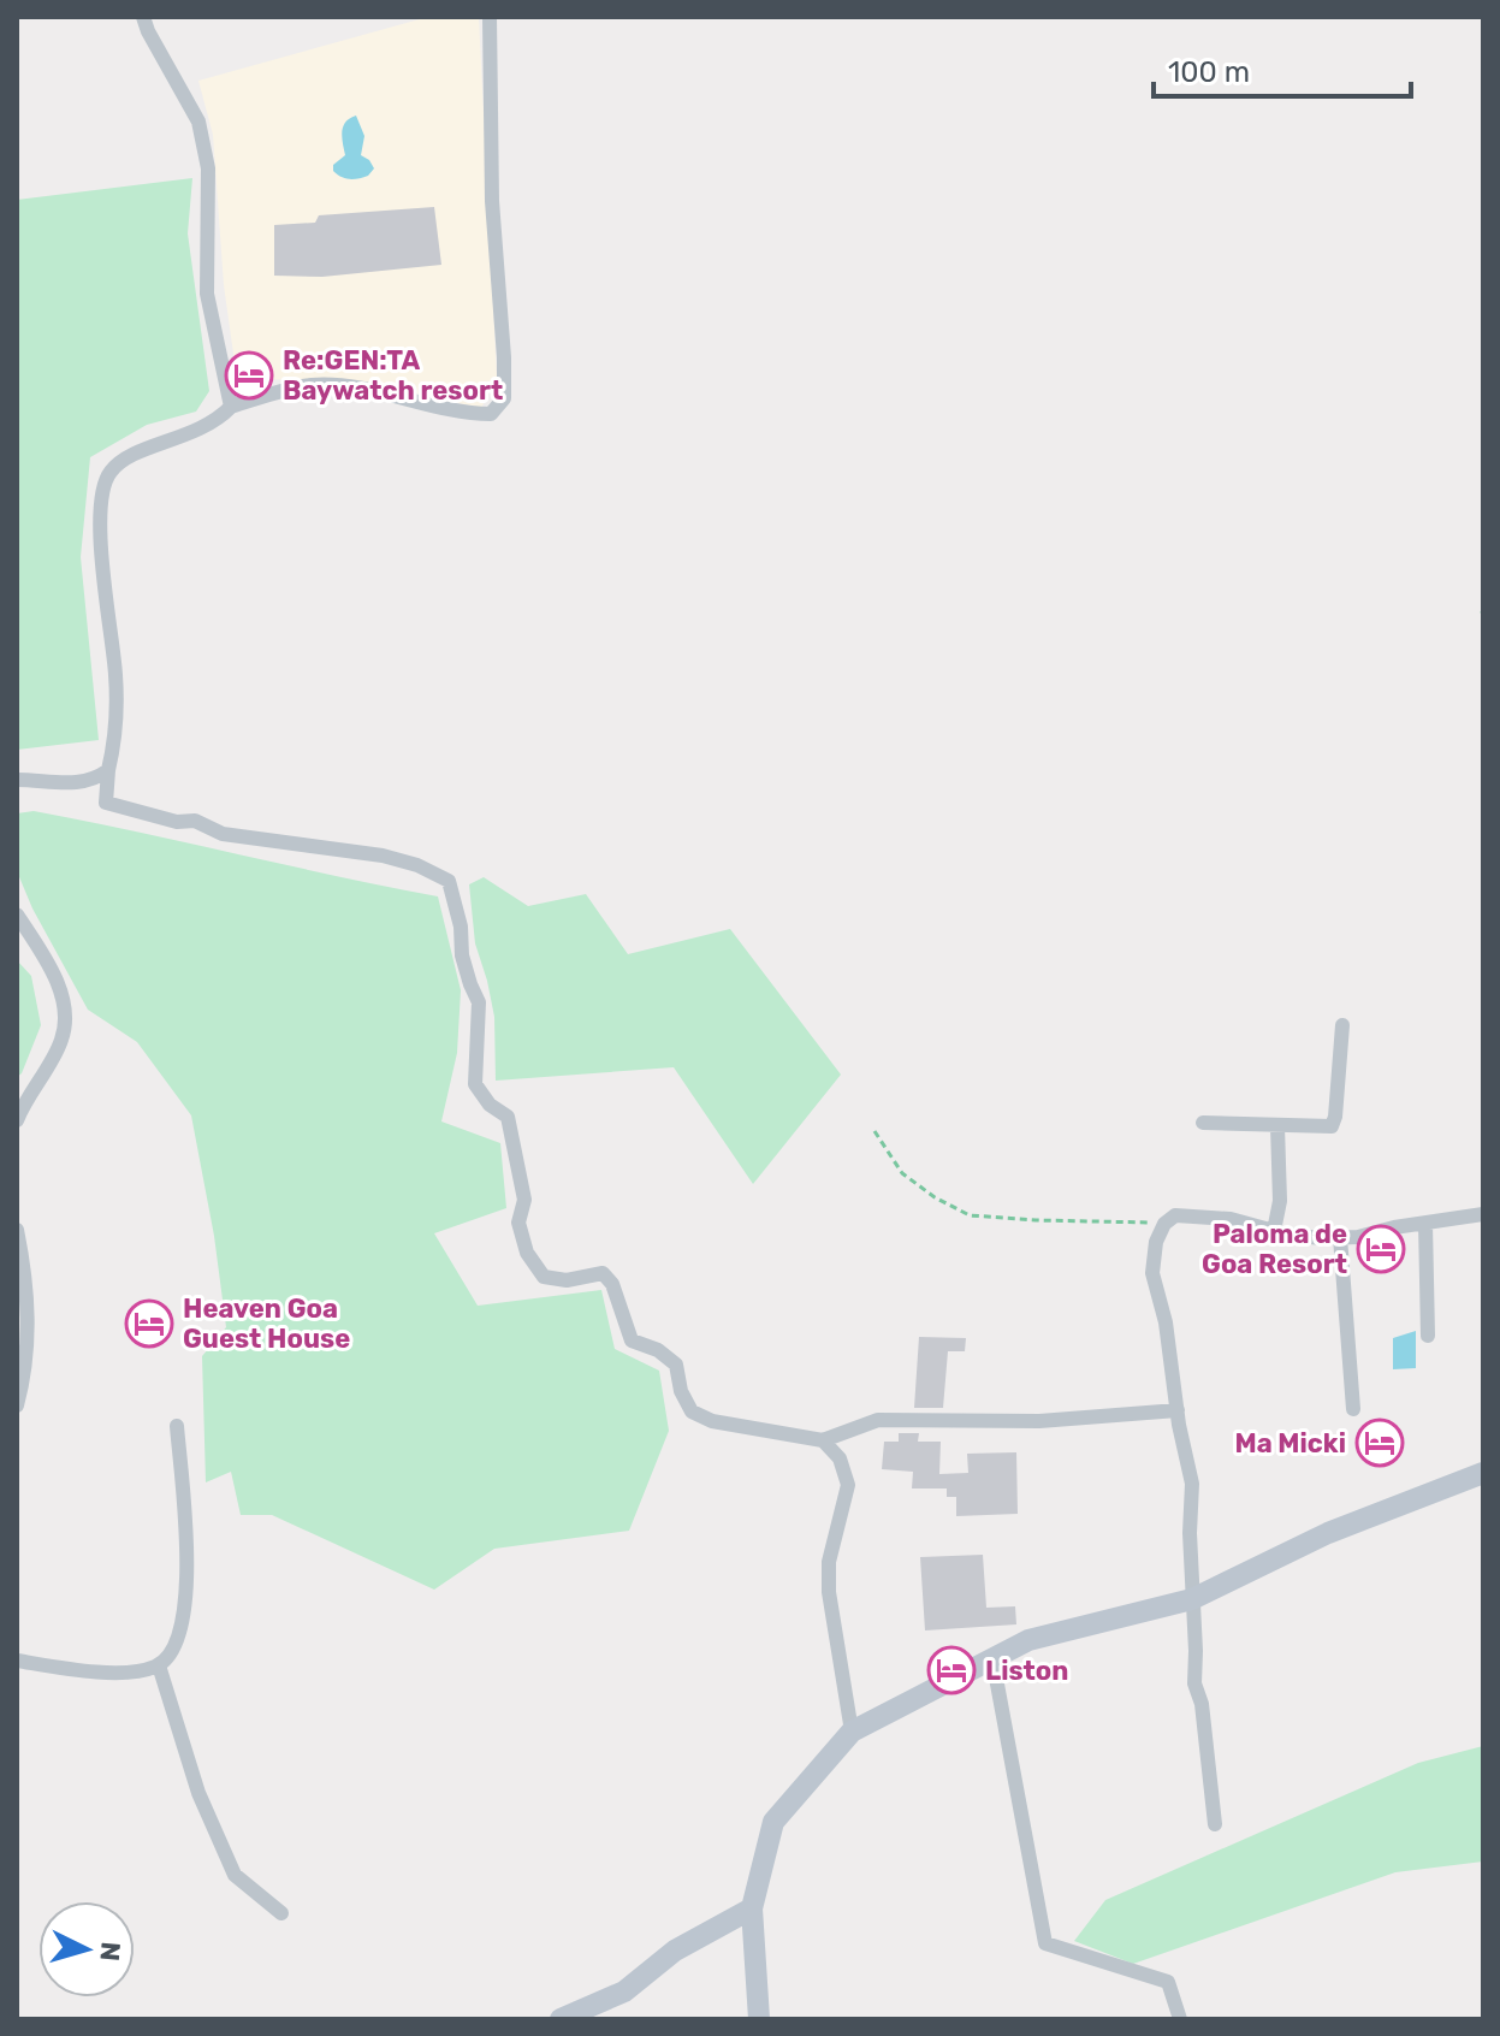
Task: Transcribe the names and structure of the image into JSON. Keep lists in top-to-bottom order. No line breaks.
{"places":{"hotel":["Re:GEN:TA Baywatch resort","Paloma de Goa Resort","Heaven Goa Guest House","Ma Micki","Liston"]},"scale_bar":"100 m","north":"right"}
